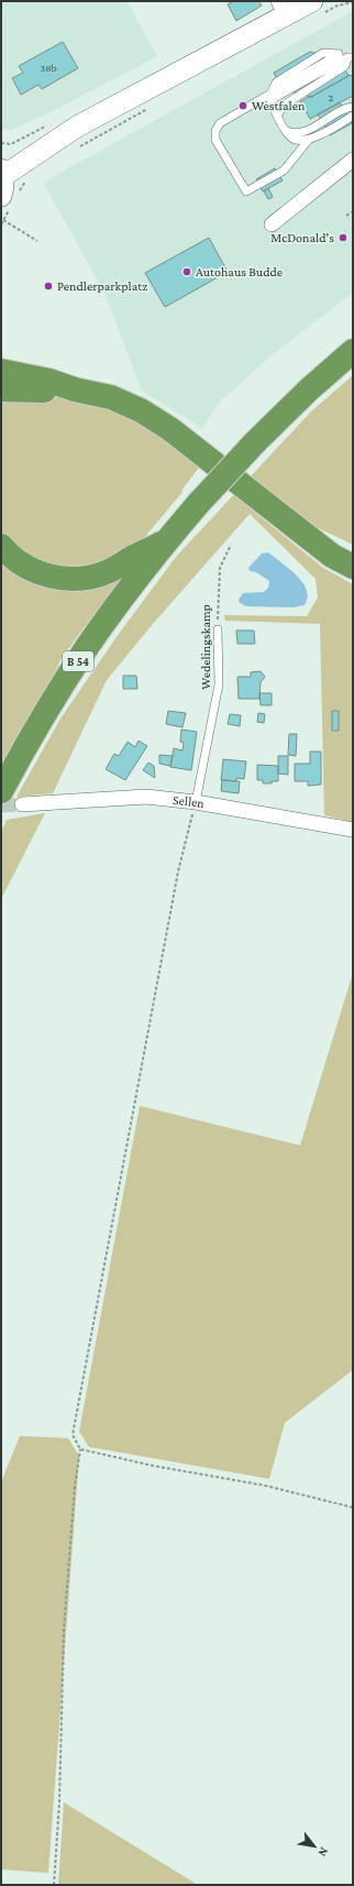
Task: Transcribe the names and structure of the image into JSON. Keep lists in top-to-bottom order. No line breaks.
{"streets":{"highway":["B 54"],"street":["Sellen"],"lane":["Wedelingskamp"]},"crossings":[["Wedelingskamp","Sellen"]],"places":["Westfalen","McDonald's","Autohaus Budde","Pendlerparkplatz"],"house_numbers":["38b","2"],"north":"bottom right"}
